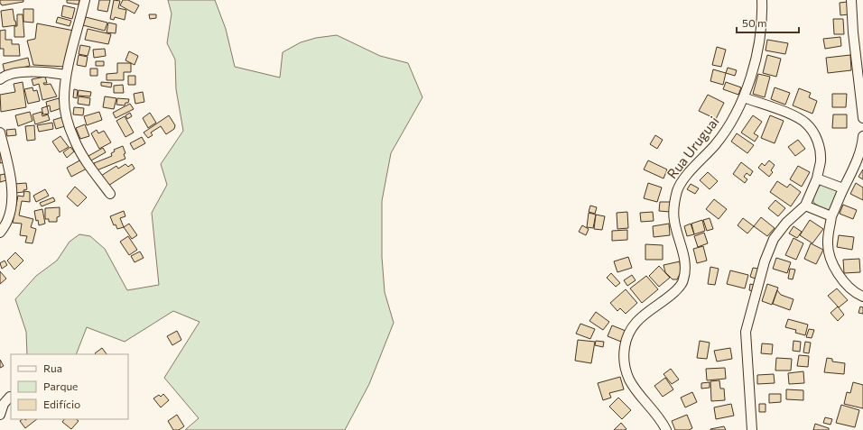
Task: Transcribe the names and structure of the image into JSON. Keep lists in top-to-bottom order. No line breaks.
{"streets":{"street":["Rua Uruguai"]},"legend":["Rua","Parque","Edifício"],"scale_bar":"50 m"}
